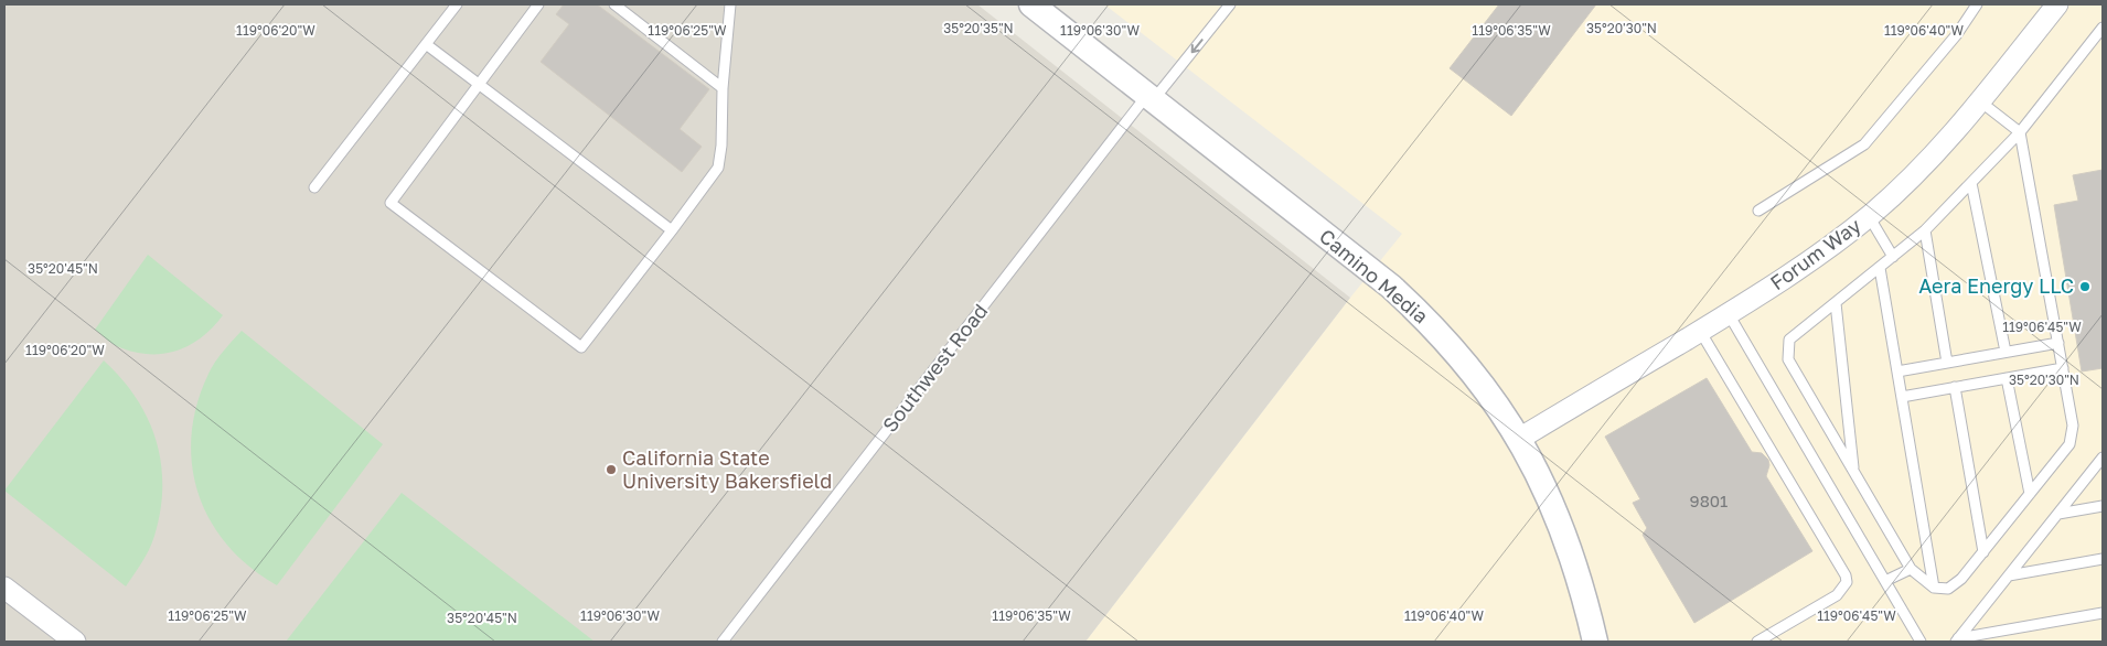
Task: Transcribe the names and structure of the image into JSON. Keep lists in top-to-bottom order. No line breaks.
{"streets":{"street":["Forum Way","Camino Media"],"lane":["Southwest Road"]},"crossings":[["Forum Way","Camino Media"],["Camino Media","Southwest Road"]],"places":["Aera Energy LLC","California State University Bakersfield"],"house_numbers":["9801"],"coordinates":["35°20'35\"N","35°20'30\"N","119°06'20\"W","119°06'40\"W","119°06'25\"W","119°06'30\"W","119°06'35\"W","35°20'45\"N","119°06'45\"W"]}
